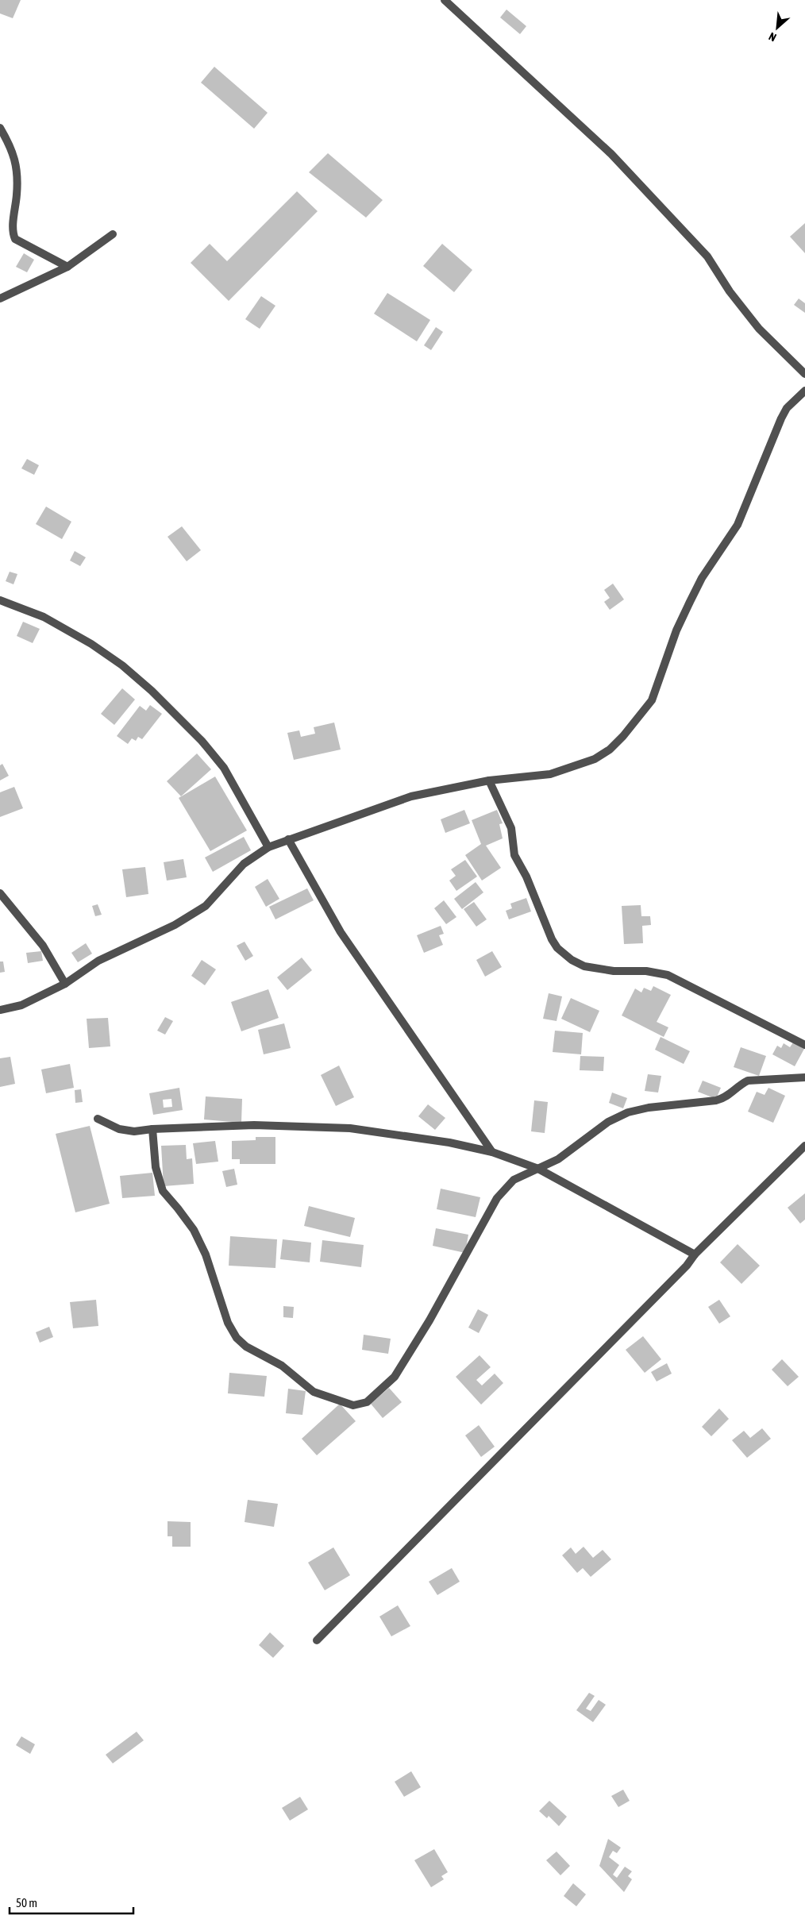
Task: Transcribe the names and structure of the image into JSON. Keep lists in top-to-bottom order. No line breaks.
{"scale_bar":"50 m","north":"bottom left"}
